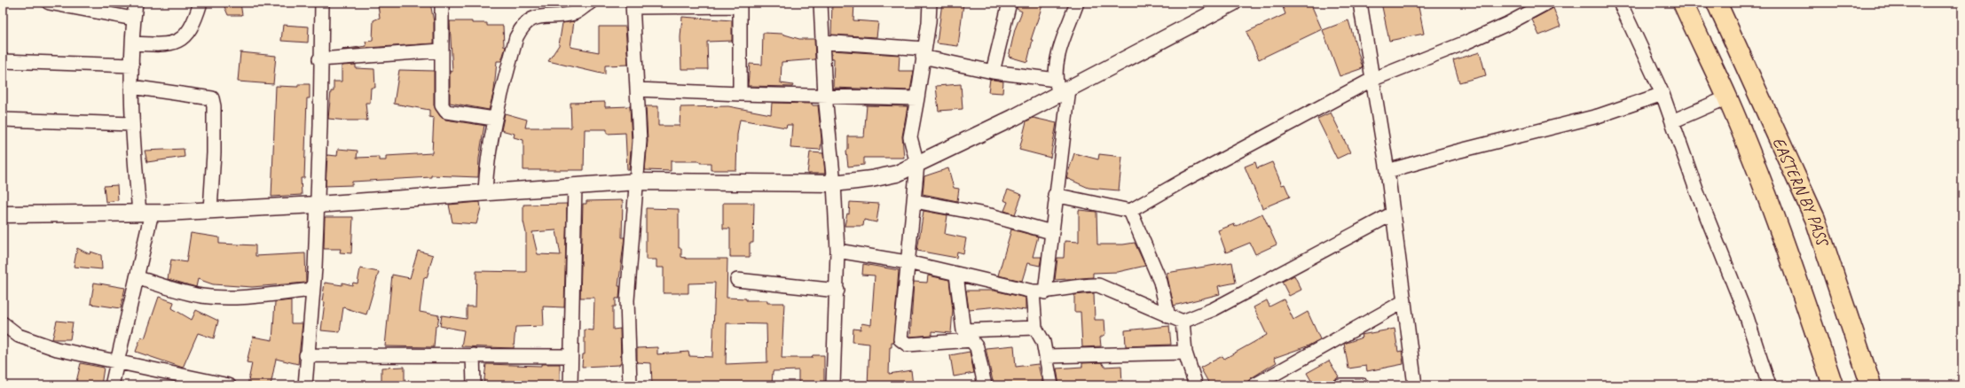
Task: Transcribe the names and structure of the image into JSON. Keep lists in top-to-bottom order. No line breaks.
{"streets":{"main road":["EASTERN BY PASS"]}}
